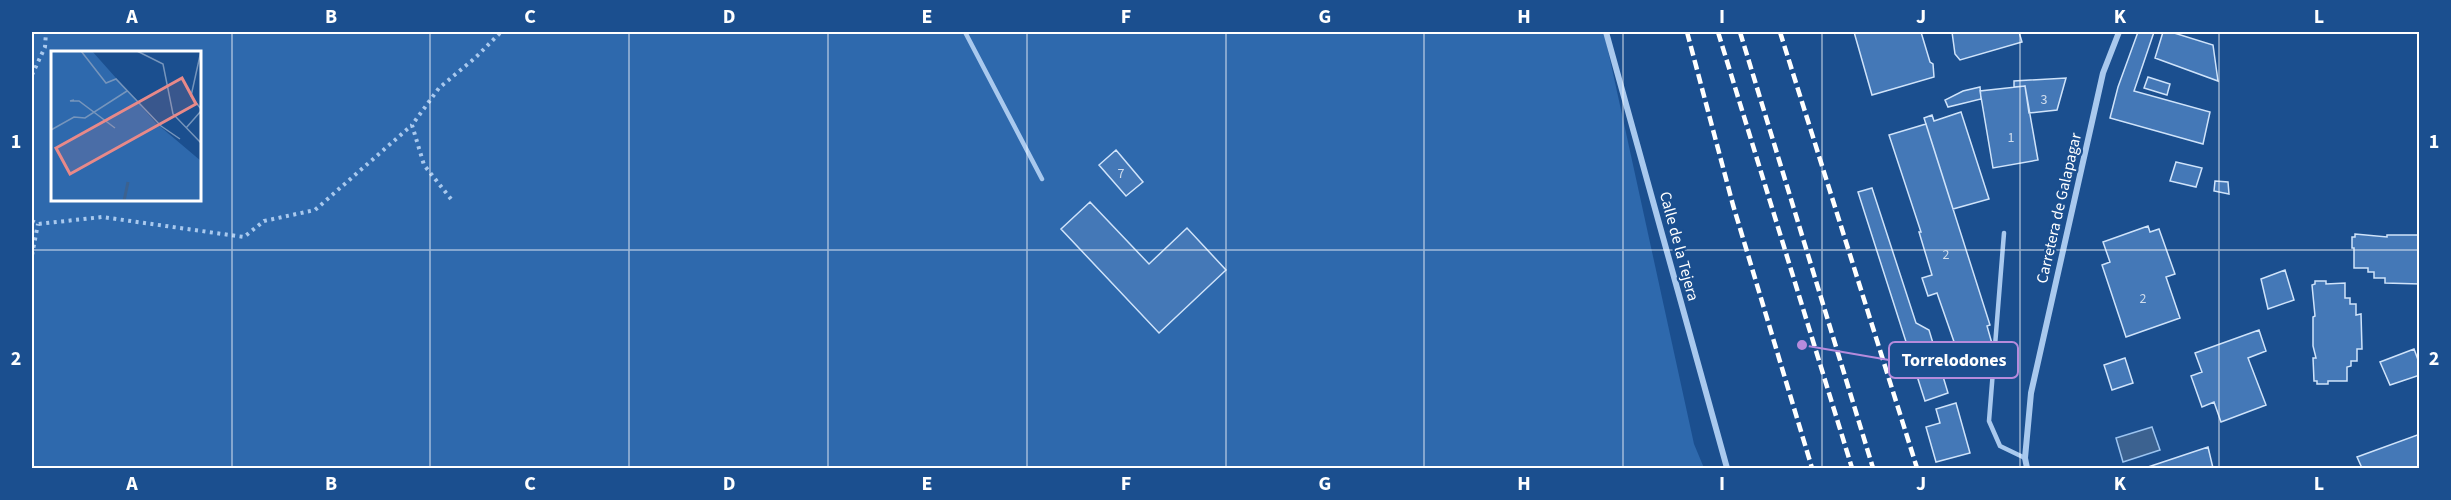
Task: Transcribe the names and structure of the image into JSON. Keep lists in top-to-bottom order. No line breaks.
{"streets":{"street":["Carretera de Galapagar","Calle de la Tejera"]},"places":["Torrelodones"],"house_numbers":["3","1","7","2","2"],"grid":{"columns":["A","B","C","D","E","F","G","H","I","J","K","L"],"rows":["1","2"]}}
